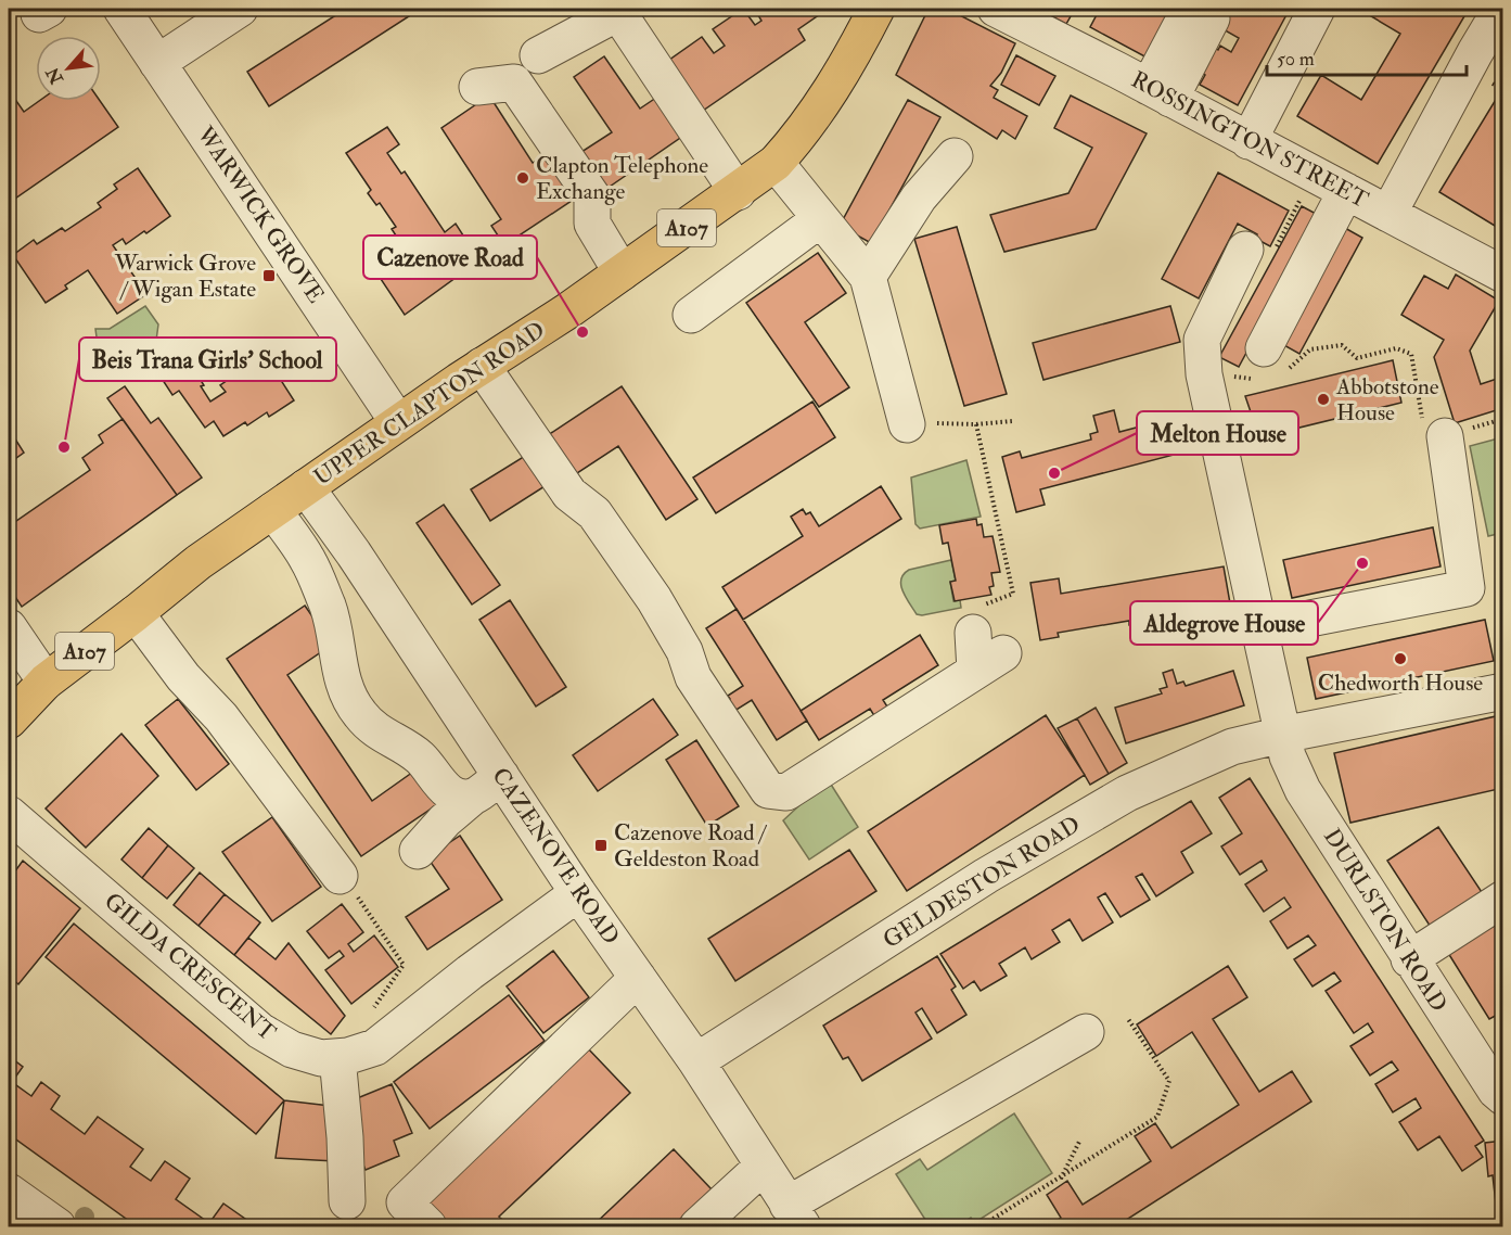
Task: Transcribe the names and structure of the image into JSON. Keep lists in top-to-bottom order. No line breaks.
{"streets":{"highway":["A107","UPPER CLAPTON ROAD"],"street":["ROSSINGTON STREET","WARWICK GROVE","CAZENOVE ROAD","GELDESTON ROAD","DURLSTON ROAD","GILDA CRESCENT"]},"crossings":[["WARWICK GROVE","UPPER CLAPTON ROAD"],["UPPER CLAPTON ROAD","CAZENOVE ROAD"],["CAZENOVE ROAD","GELDESTON ROAD"],["CAZENOVE ROAD","GILDA CRESCENT"],["GELDESTON ROAD","DURLSTON ROAD"]],"places":{"other":["Clapton Telephone Exchange","Cazenove Road","Abbotstone House","Beis Trana Girls' School","Melton House","Aldegrove House","Chedworth House"],"transit":["Warwick Grove / Wigan Estate","Cazenove Road / Geldeston Road"]},"scale_bar":"50 m","north":"bottom left"}
